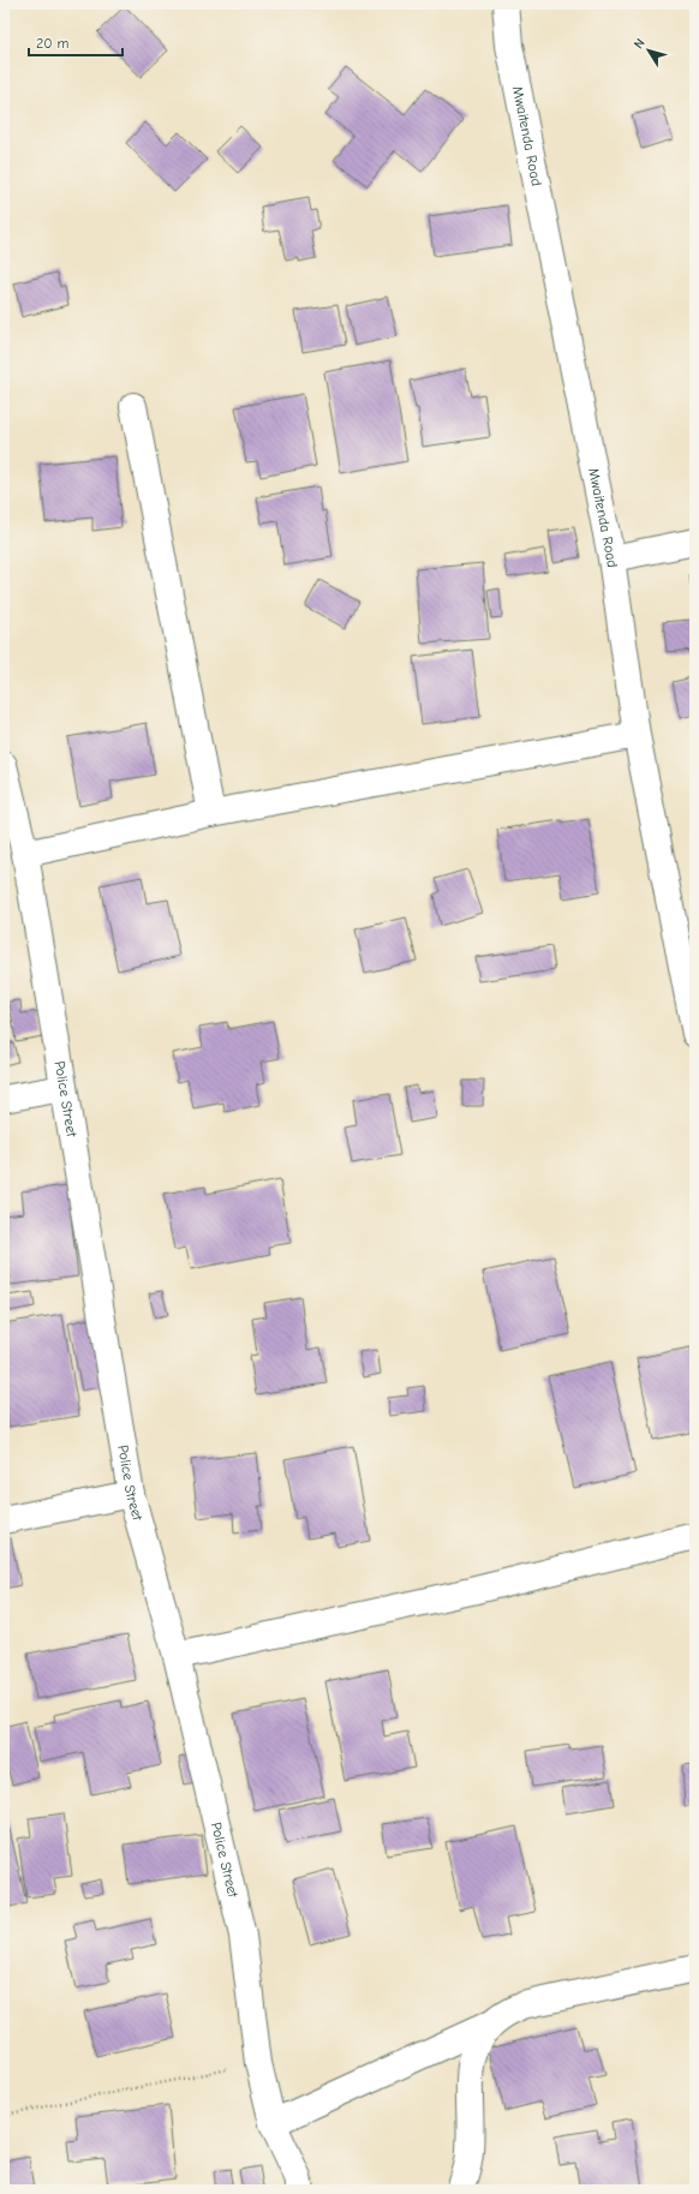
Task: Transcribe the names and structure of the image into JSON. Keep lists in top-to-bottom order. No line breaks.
{"streets":{"street":["Mwaitenda Road","Police Street"]},"scale_bar":"20 m","north":"top left"}
